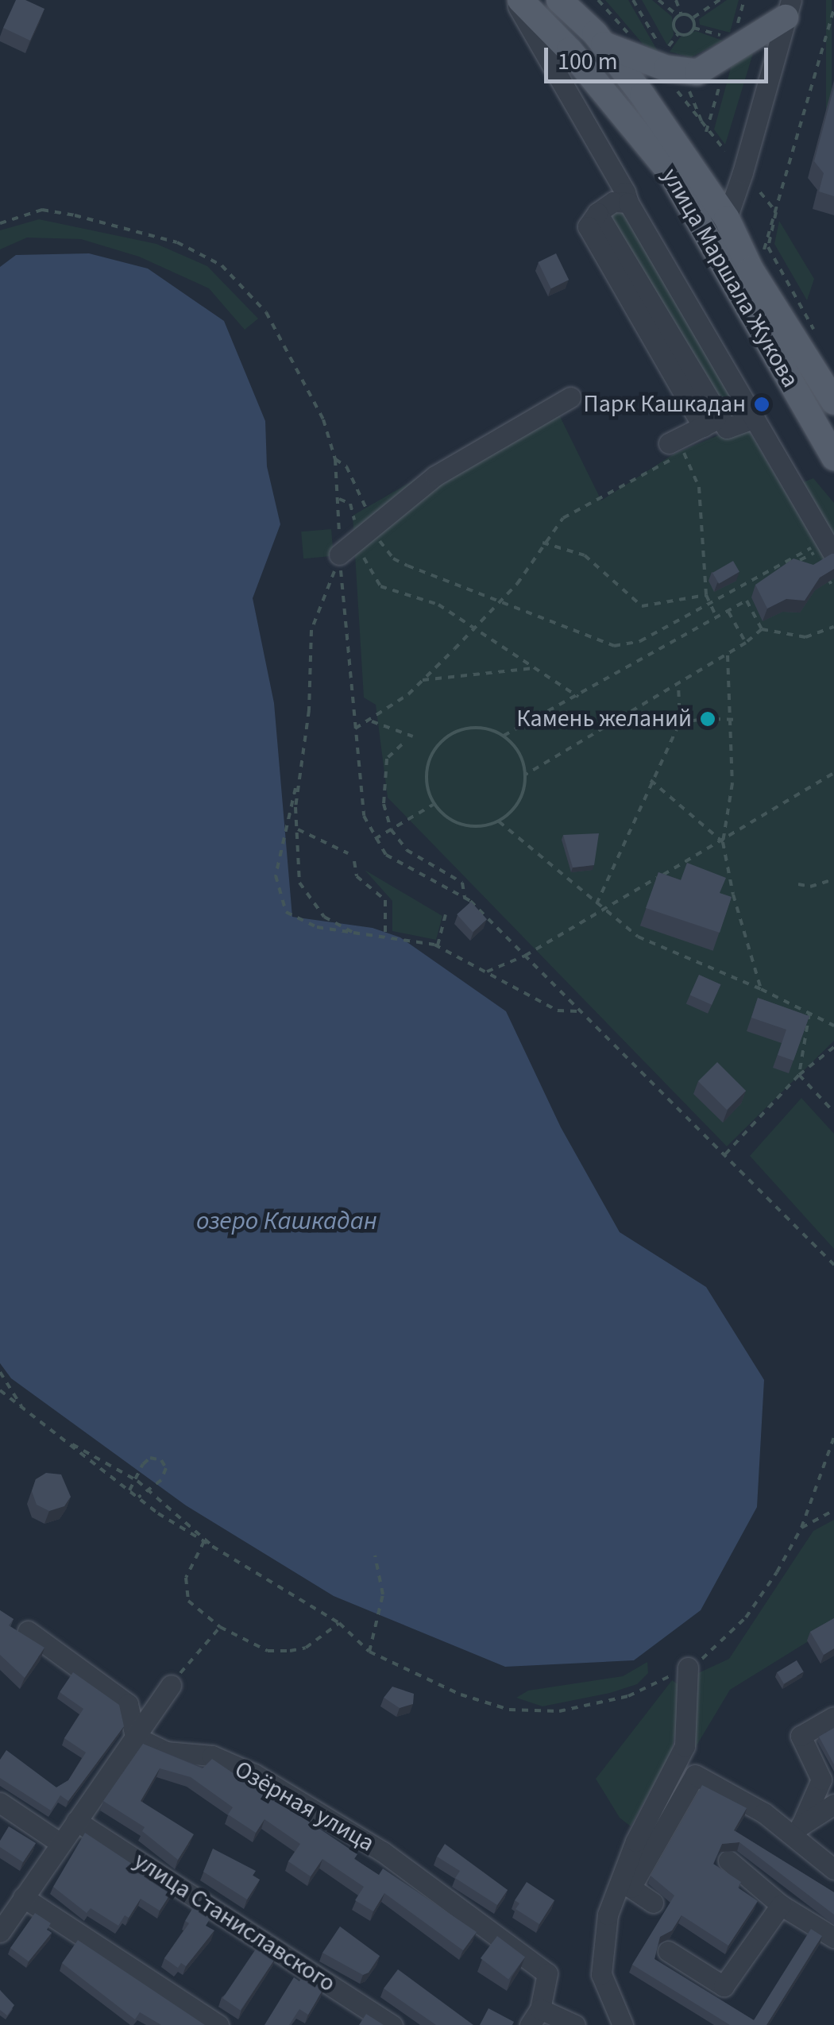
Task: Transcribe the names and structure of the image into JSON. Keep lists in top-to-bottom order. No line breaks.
{"streets":{"main road":["улица Маршала Жукова"],"street":["Озёрная улица","улица Станиславского"]},"water":["озеро Кашкадан"],"places":["Парк Кашкадан","Камень желаний"],"scale_bar":"100 m"}
